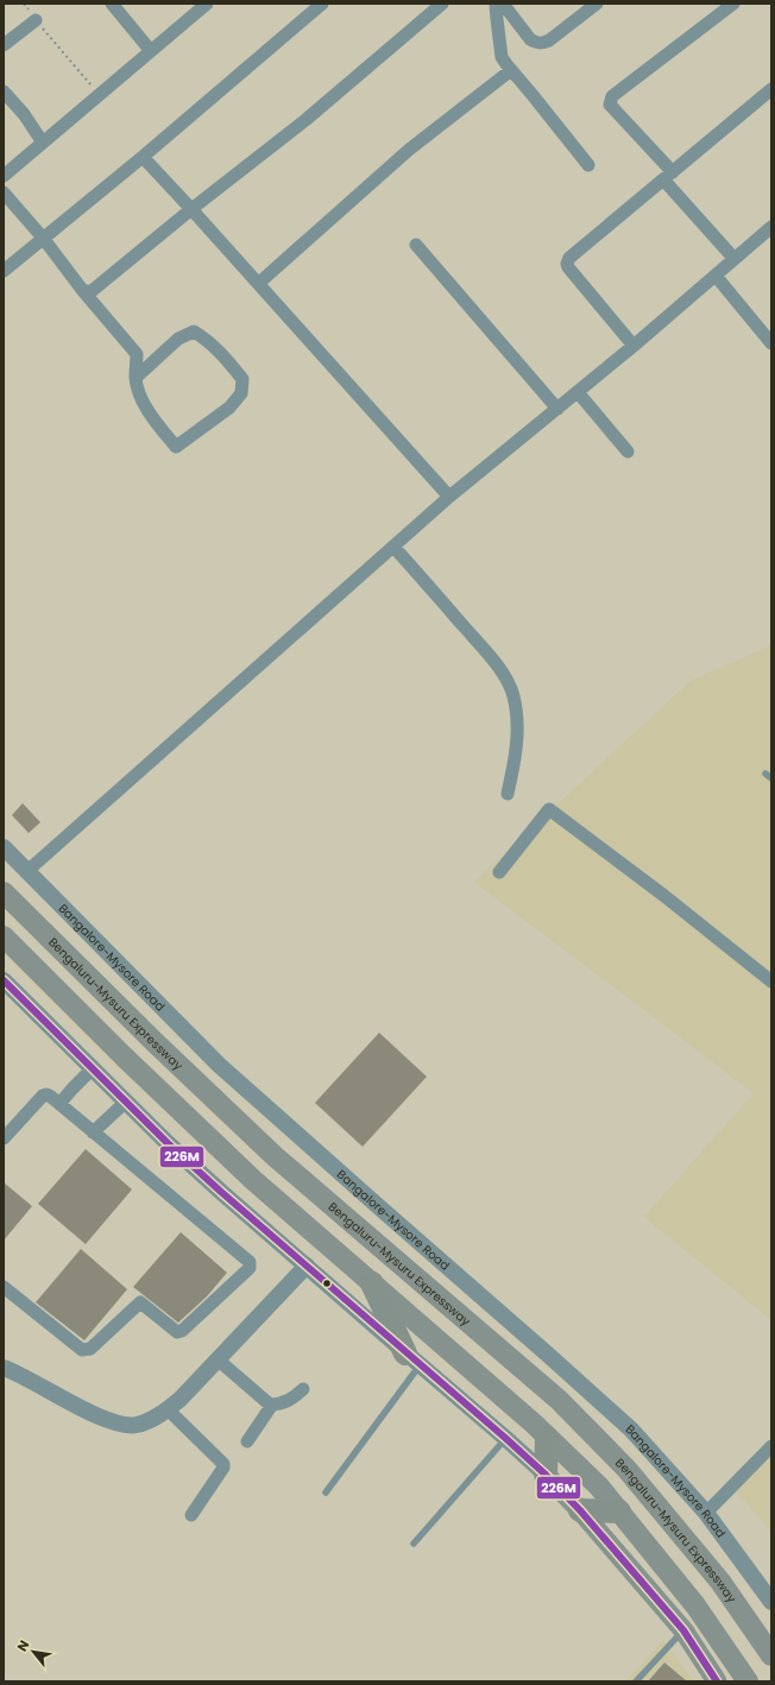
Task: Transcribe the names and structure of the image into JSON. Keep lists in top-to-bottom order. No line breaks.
{"streets":{"highway":["Bengaluru-Mysuru Expressway"],"street":["Bangalore-Mysore Road"]},"lines":["transit line 226M"],"north":"top left"}
